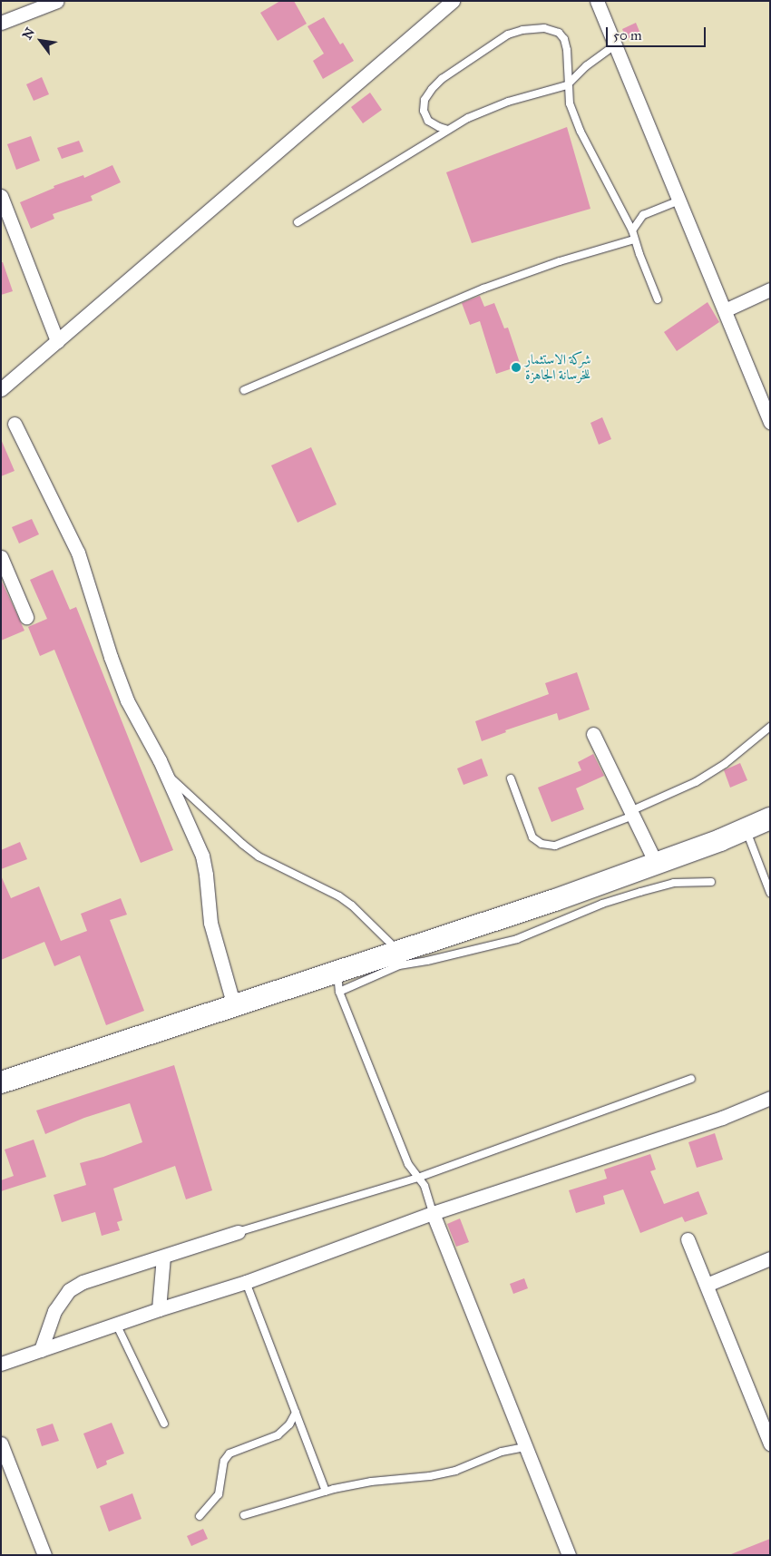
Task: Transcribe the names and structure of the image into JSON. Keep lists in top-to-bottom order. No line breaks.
{"places":["شركة الاستثمار للخرسانة الجاهزة"],"scale_bar":"50 m","north":"top left"}
